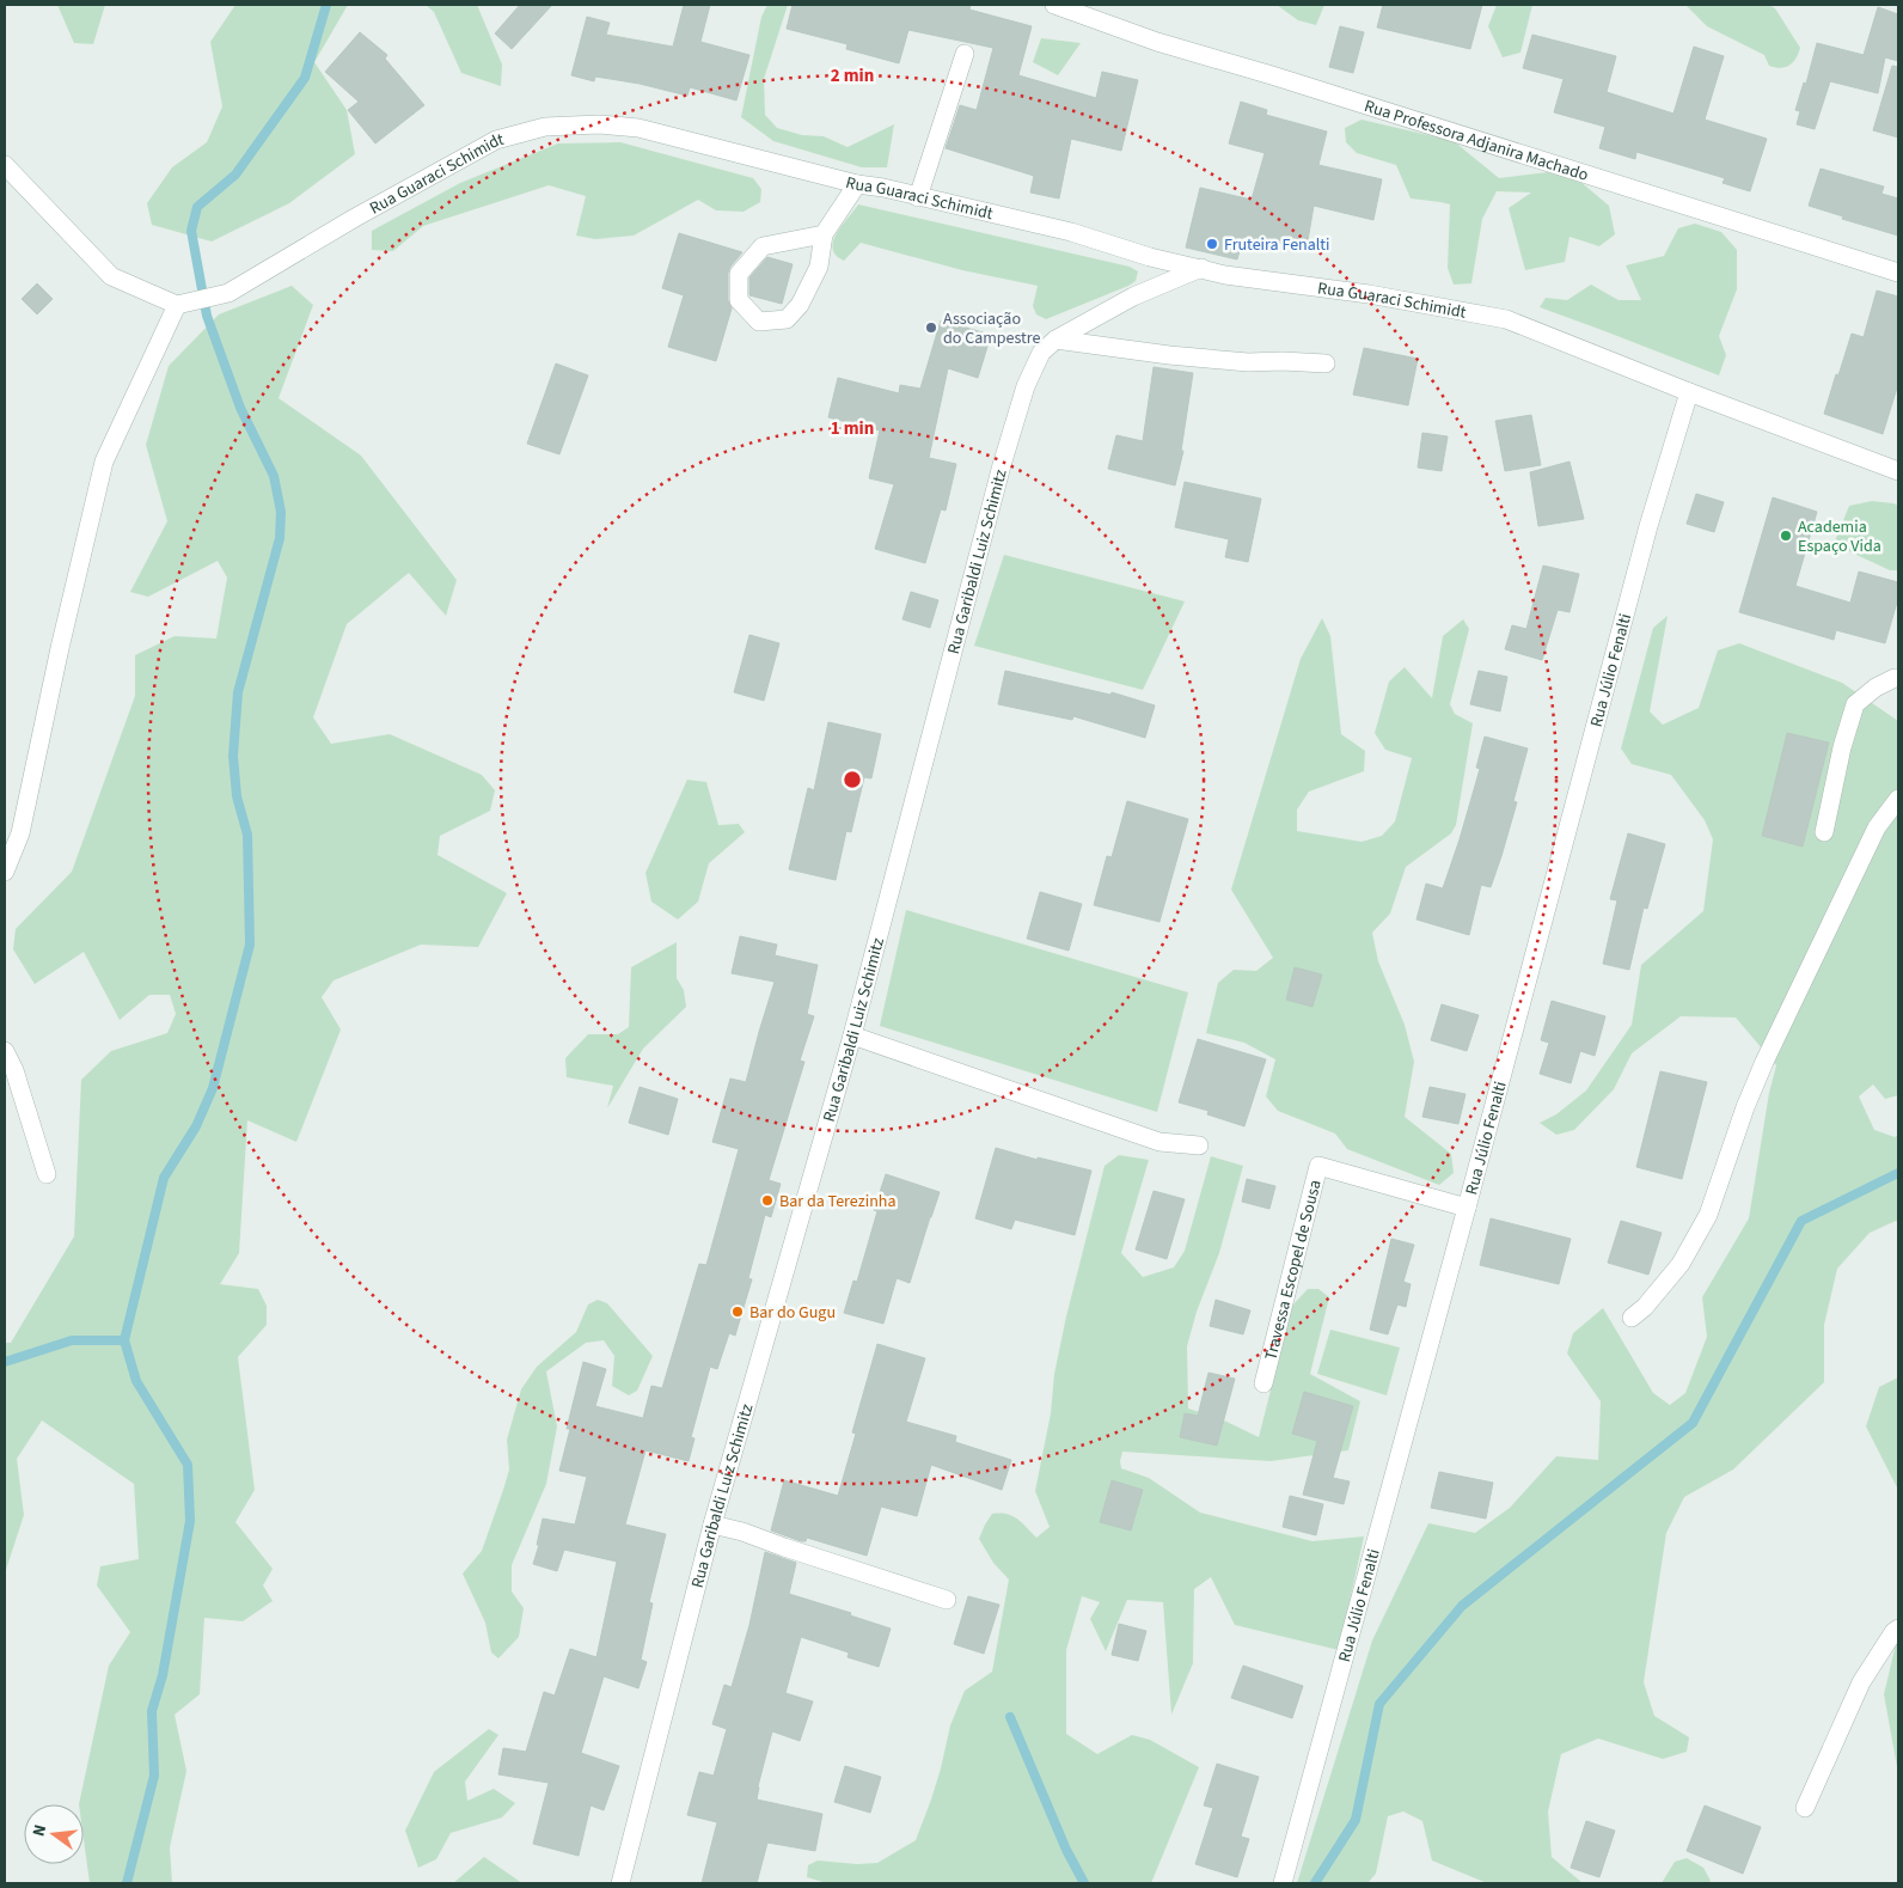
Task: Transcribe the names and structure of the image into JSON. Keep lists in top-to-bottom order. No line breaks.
{"streets":{"street":["Rua Professora Adjanira Machado","Rua Guaraci Schimidt","Rua Garibaldi Luiz Schimitz","Rua Júlio Fenalti","Travessa Escopel de Sousa"]},"crossings":[["Rua Guaraci Schimidt","Rua Garibaldi Luiz Schimitz"],["Rua Guaraci Schimidt","Rua Júlio Fenalti"],["Rua Júlio Fenalti","Travessa Escopel de Sousa"]],"places":["Fruteira Fenalti","Associação do Campestre","Academia Espaço Vida","Bar da Terezinha","Bar do Gugu"],"north":"left","rings":["2 min","1 min"]}
